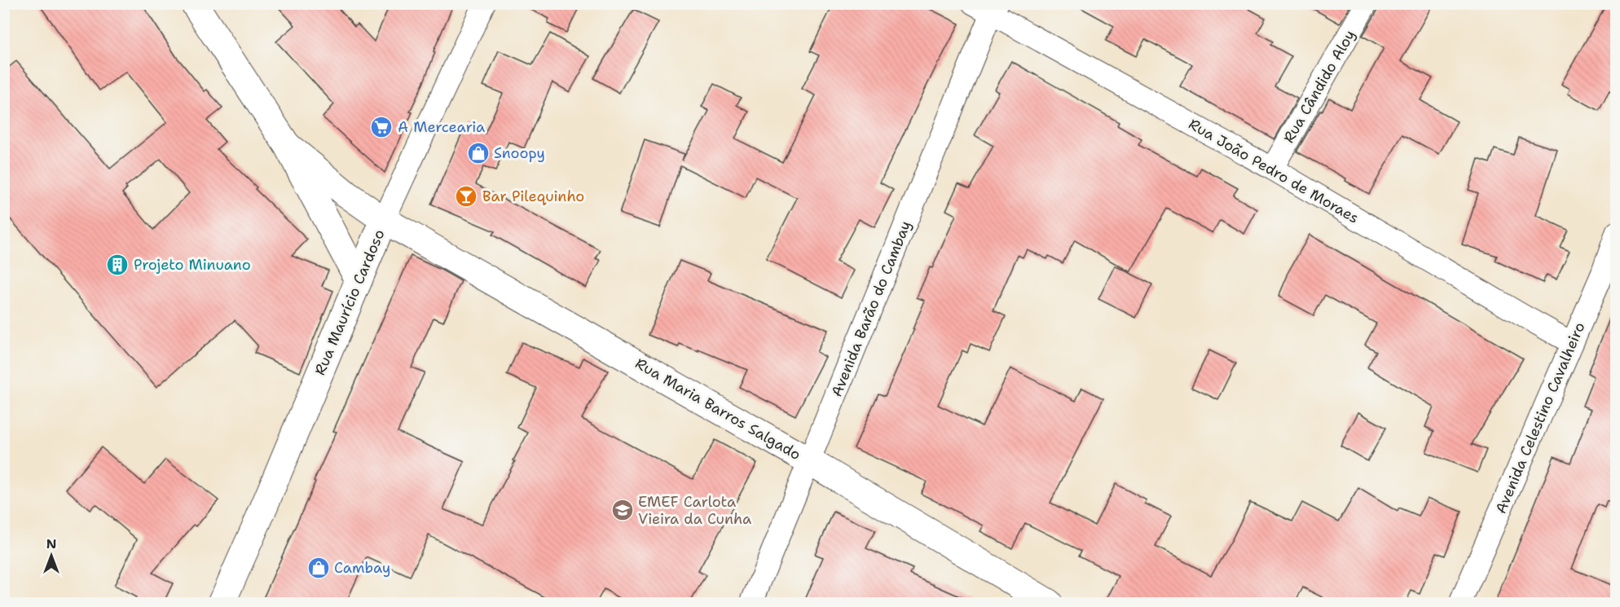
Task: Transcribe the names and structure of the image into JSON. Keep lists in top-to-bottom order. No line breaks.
{"streets":{"street":["Rua Cândido Aloy","Rua João Pedro de Moraes","Rua Maurício Cardoso","Avenida Barão do Cambay","Rua Maria Barros Salgado","Avenida Celestino Cavalheiro"]},"crossings":[["Rua Cândido Aloy","Rua João Pedro de Moraes"],["Rua João Pedro de Moraes","Avenida Barão do Cambay"],["Rua João Pedro de Moraes","Avenida Celestino Cavalheiro"],["Rua Maurício Cardoso","Rua Maria Barros Salgado"],["Avenida Barão do Cambay","Rua Maria Barros Salgado"]],"places":{"supermarket":["A Mercearia"],"shop":["Snoopy","Cambay"],"bar":["Bar Pilequinho"],"building":["Projeto Minuano"],"school or university":["EMEF Carlota Vieira da Cunha"]},"north":"top"}
